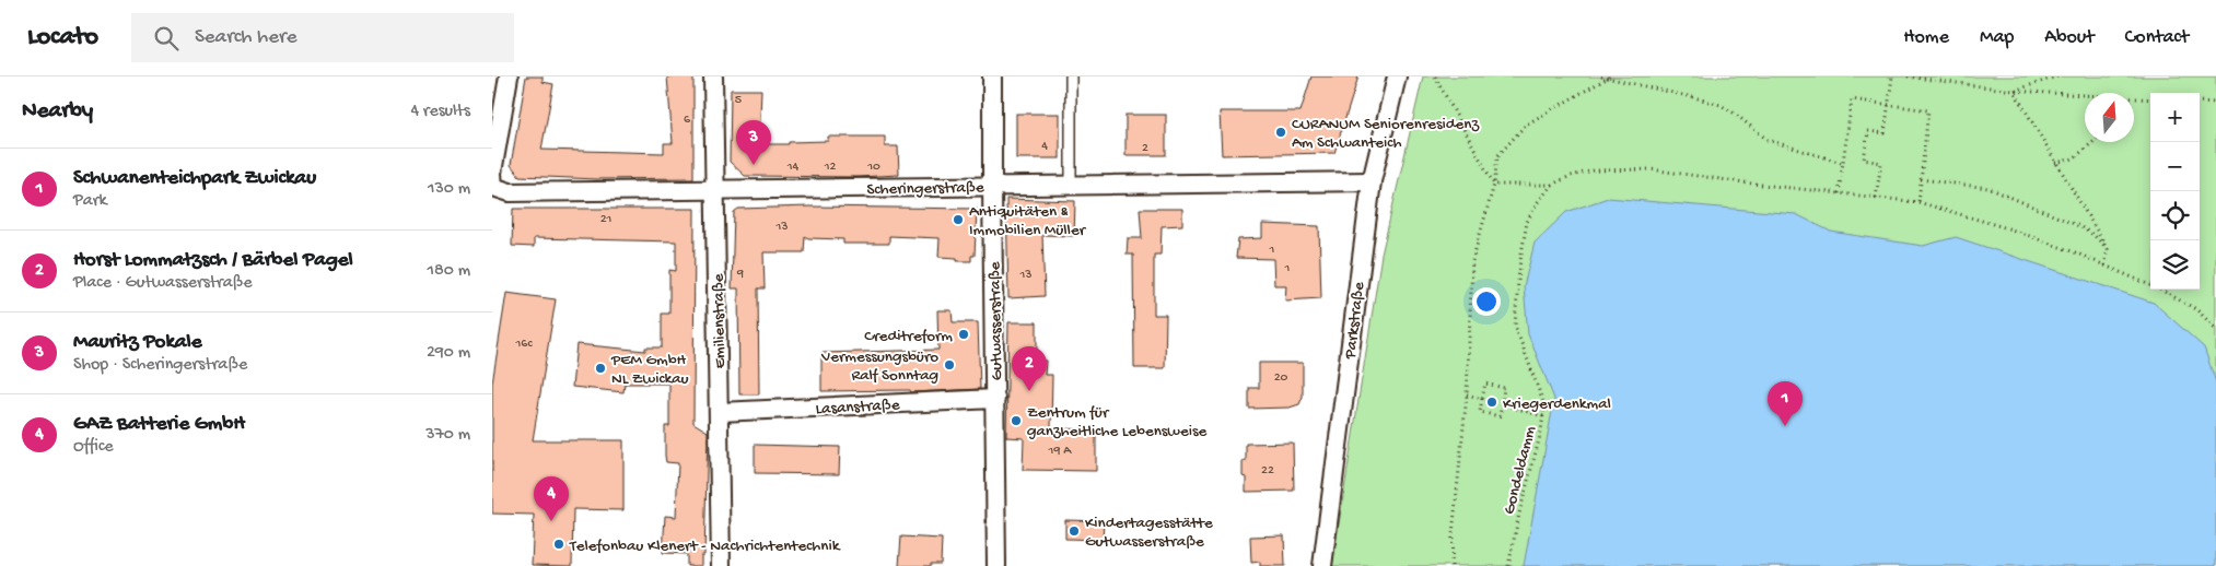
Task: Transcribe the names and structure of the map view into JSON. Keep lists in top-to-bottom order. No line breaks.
{"streets":{"street":["Scheringerstraße","Parkstraße","Emilienstraße","Gutwasserstraße","Lasanstraße"],"path":["Gondeldamm"]},"crossings":[["Scheringerstraße","Parkstraße"],["Scheringerstraße","Emilienstraße"],["Scheringerstraße","Gutwasserstraße"],["Emilienstraße","Lasanstraße"],["Gutwasserstraße","Lasanstraße"]],"places":["CURANUM Seniorenresidenz Am Schwanteich","Antiquitäten & Immobilien Müller","Creditreform","Vermessungsbüro Ralf Sonntag","PEM GmbH NL Zwickau","Kriegerdenkmal","Zentrum für ganzheitliche Lebensweise","Kindertagesstätte Gutwasserstraße","Telefonbau Klenert - Nachrichtentechnik"],"house_numbers":["5","6","4","2","14","12","10","21","13","1","1","9","13","16c","20","19 A","22"],"north":"top","page":{"header":"Locato","search":"Search here","nav":["Home","Map","About","Contact"],"heading":["Nearby","4 results"],"map_buttons":["+","−"],"pins":["3","2","1","4"],"list":[{"mark":"1","name":"Schwanenteichpark Zwickau","note":"Park","value":"130 m"},{"mark":"2","name":"Horst Lommatzsch / Bärbel Pagel","note":"Place · Gutwasserstraße","value":"180 m"},{"mark":"3","name":"Mauritz Pokale","note":"Shop · Scheringerstraße","value":"290 m"},{"mark":"4","name":"GAZ Batterie GmbH","note":"Office","value":"370 m"}]}}
